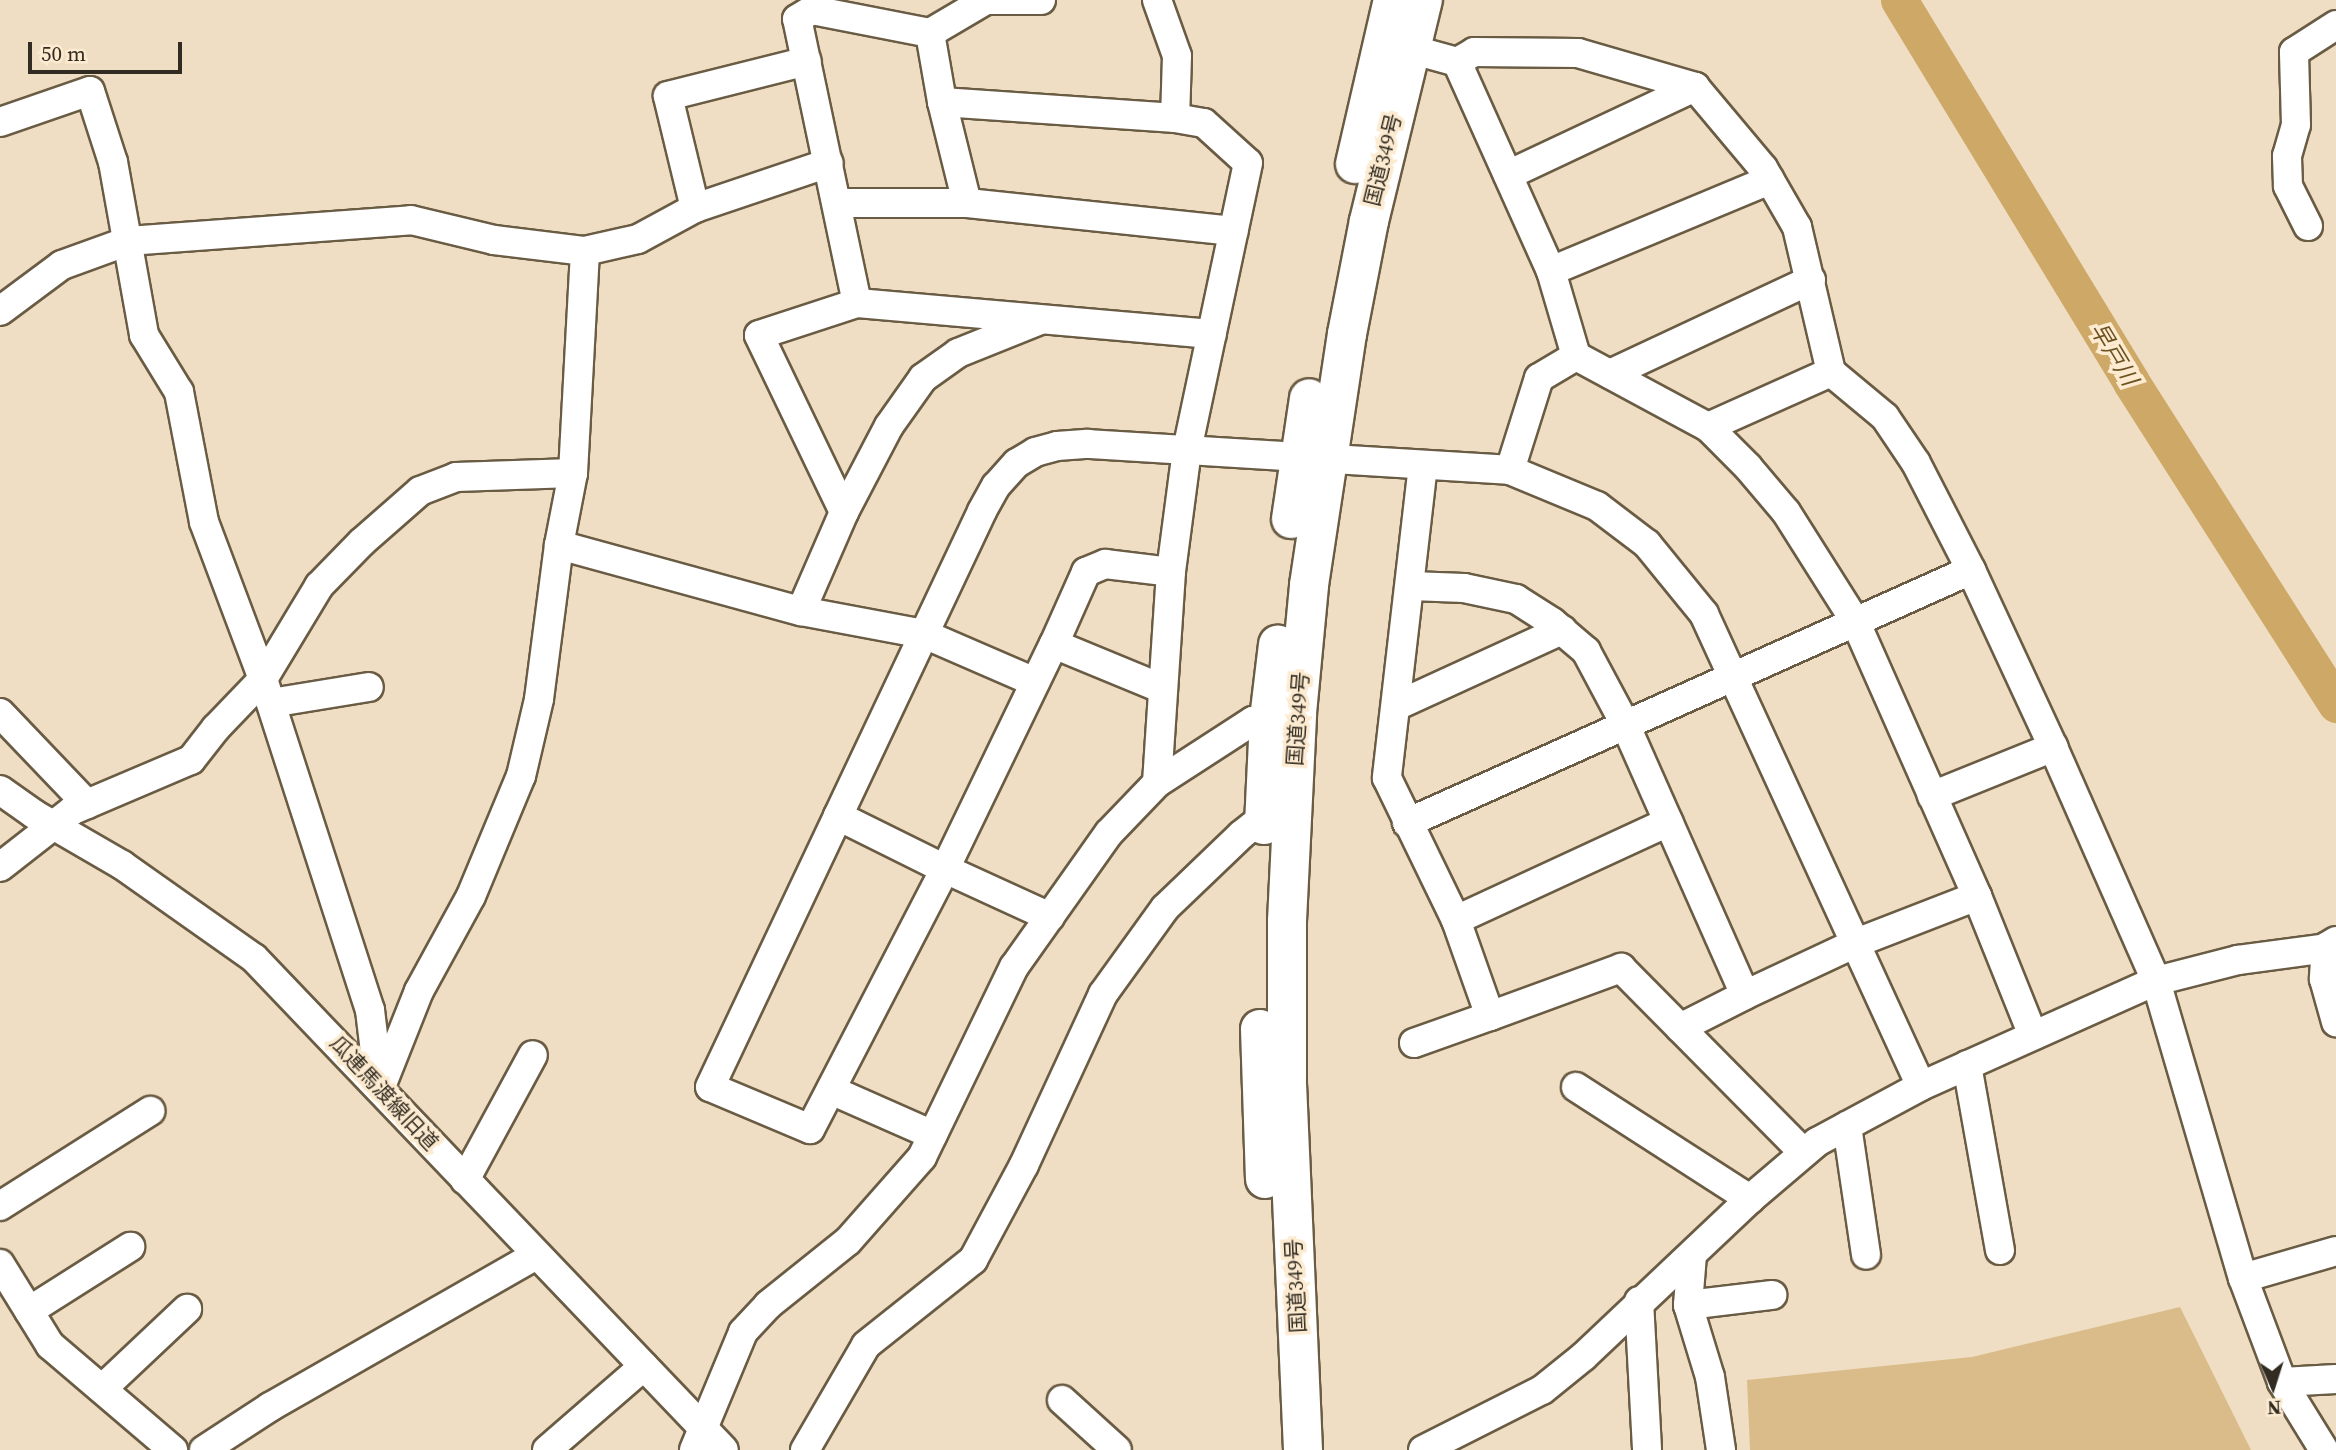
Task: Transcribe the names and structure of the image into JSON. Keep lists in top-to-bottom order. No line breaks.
{"streets":{"highway":["国道349号"],"street":["瓜連馬渡線旧道"]},"water":["早戸川"],"scale_bar":"50 m","north":"bottom"}
